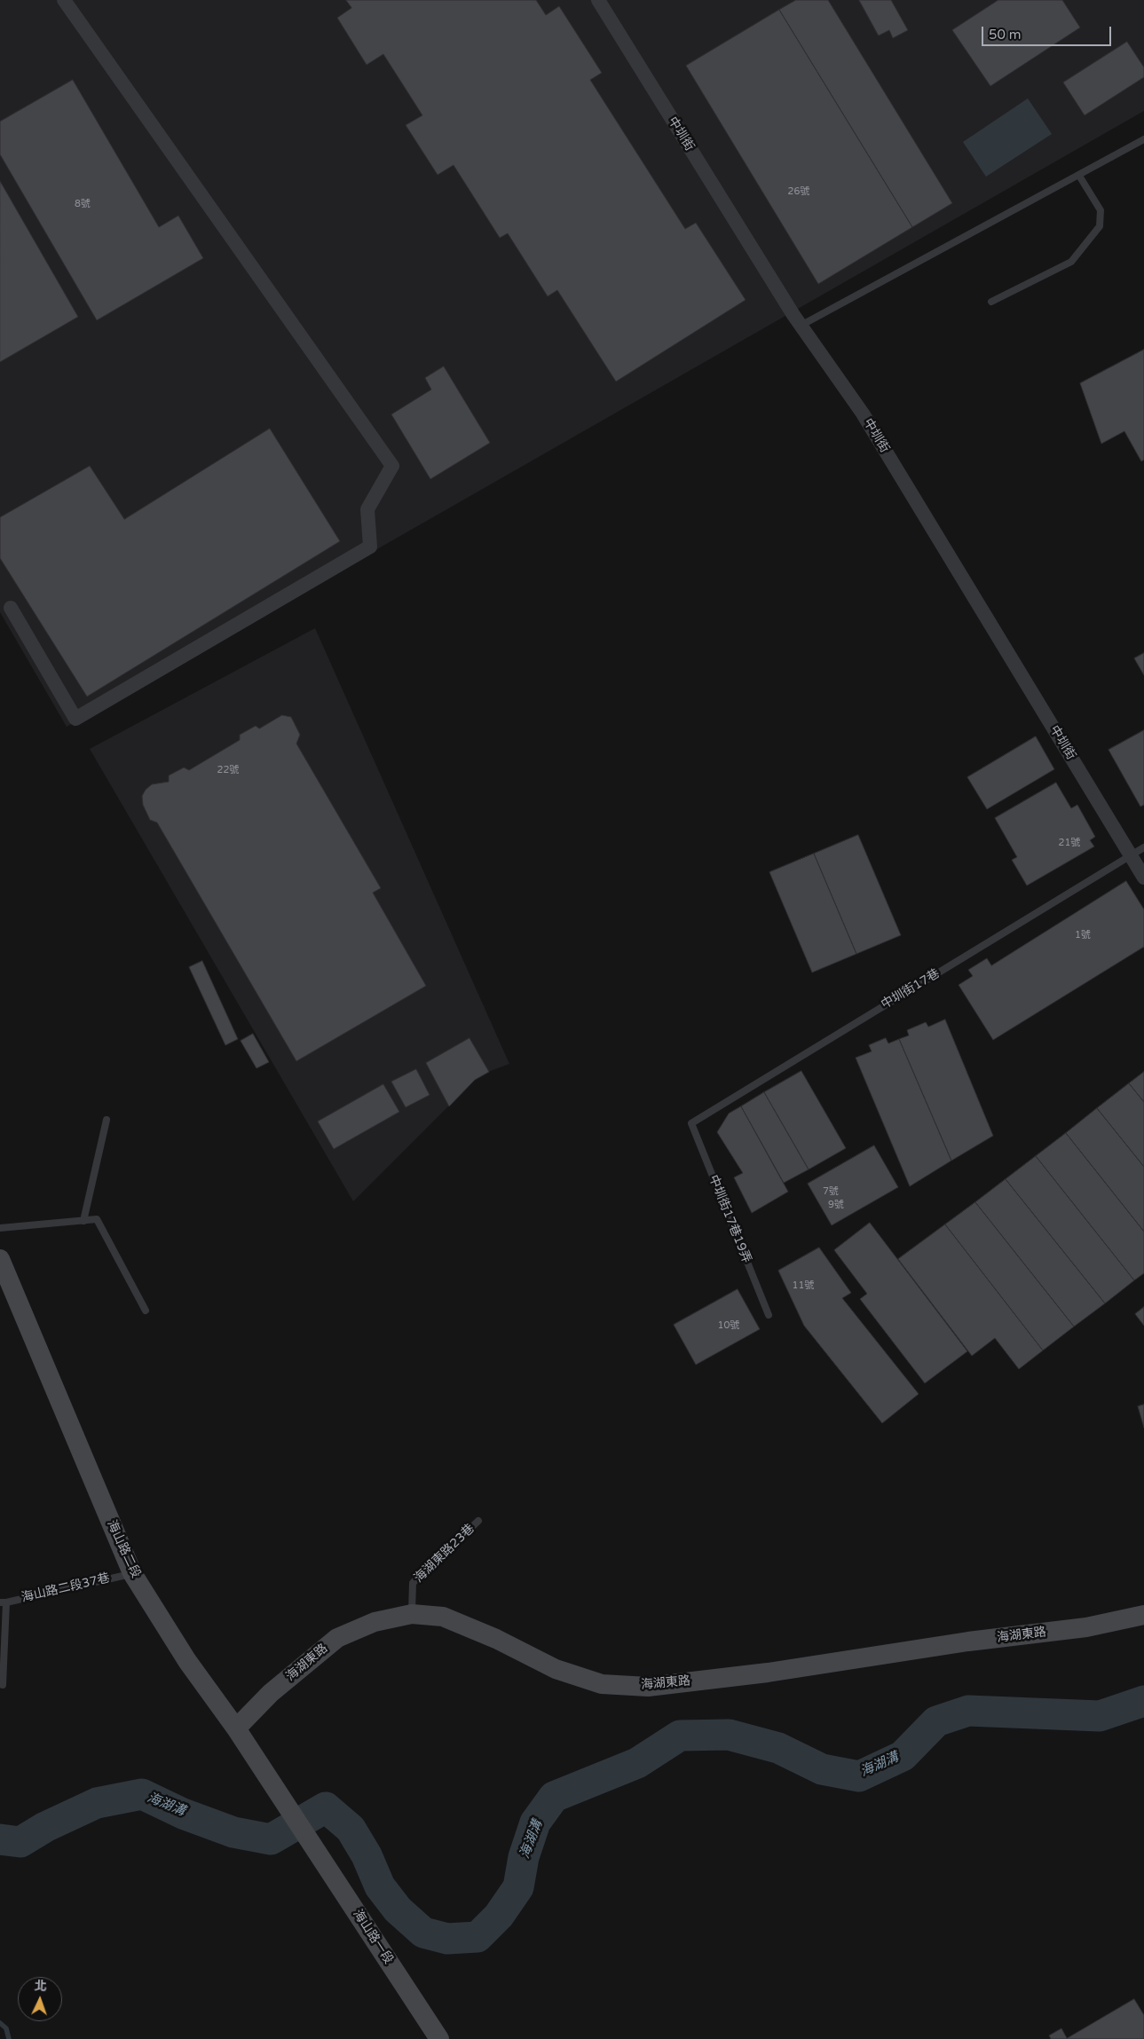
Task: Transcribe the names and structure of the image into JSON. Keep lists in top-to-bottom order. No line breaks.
{"streets":{"street":["中圳街","海山路二段","海湖東路","海山路一段"],"lane":["中圳街17巷","中圳街17巷19弄","海湖東路23巷","海山路二段37巷"]},"crossings":[["中圳街","中圳街17巷"],["中圳街17巷","中圳街17巷19弄"],["海山路二段","海山路二段37巷"],["海山路二段","海湖東路"],["海山路二段","海山路一段"],["海湖東路23巷","海湖東路"]],"water":["海湖溝"],"house_numbers":["26號","8號","22號","21號","1號","7號","9號","11號","10號"],"scale_bar":"50 m","north":"top"}
